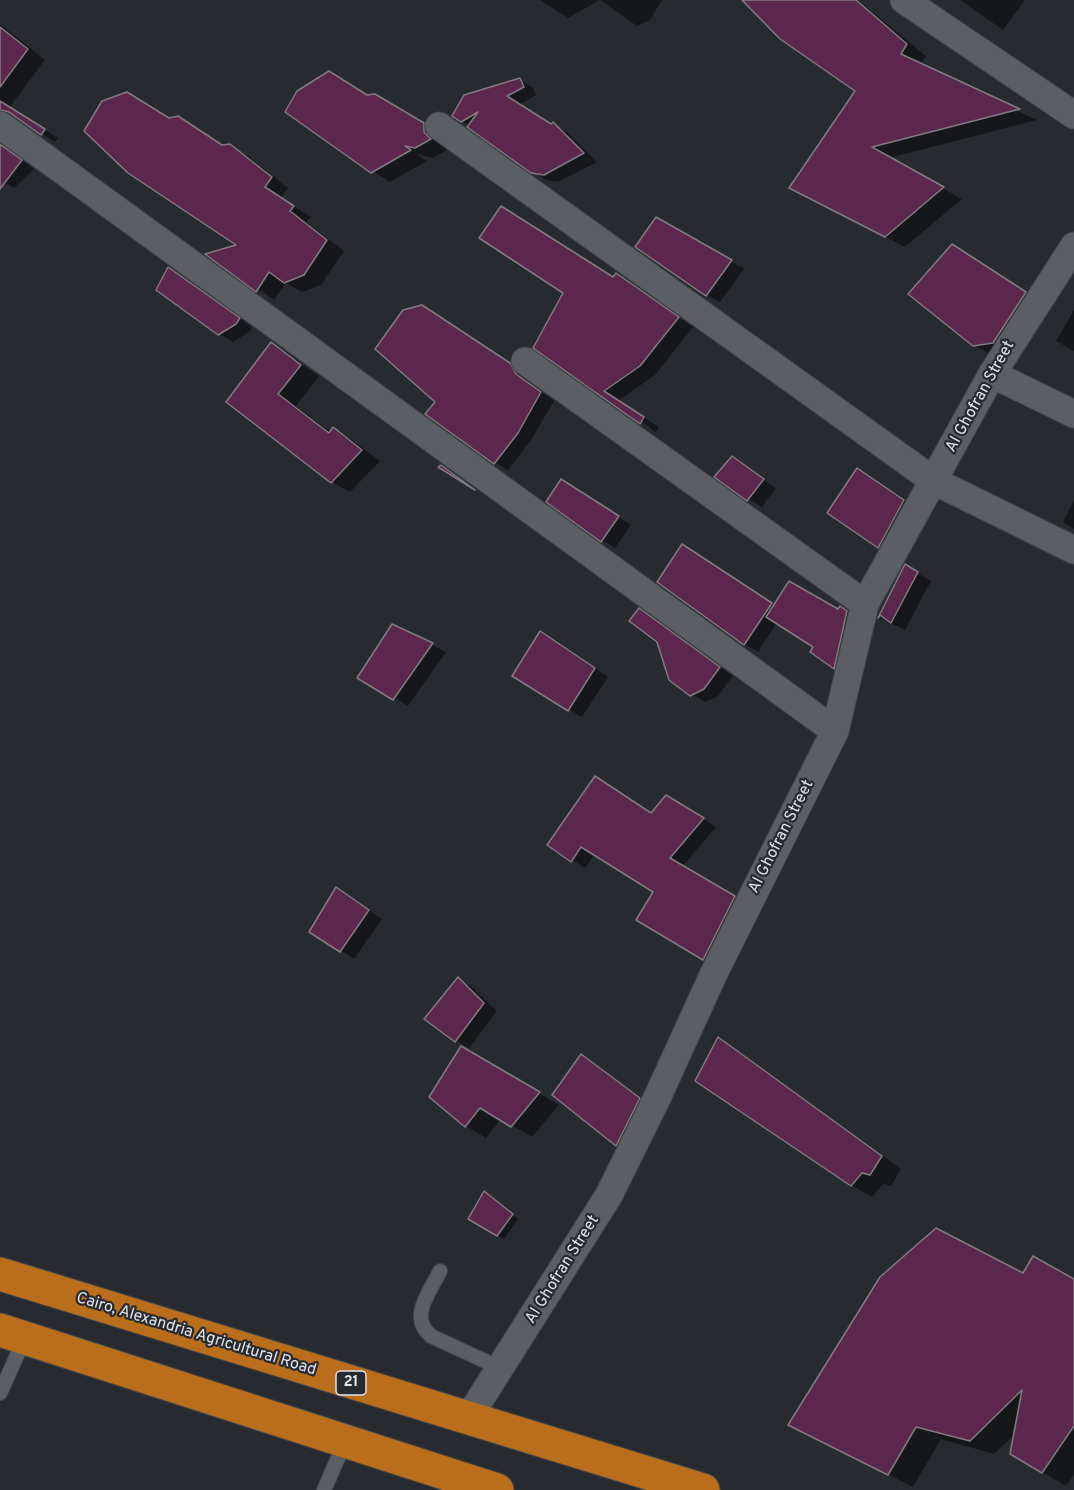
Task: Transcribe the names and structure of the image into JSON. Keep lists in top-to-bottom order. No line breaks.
{"streets":{"highway":["Cairo, Alexandria Agricultural Road","21"],"street":["Al Ghofran Street"]},"crossings":[["Al Ghofran Street","Cairo, Alexandria Agricultural Road"]]}
